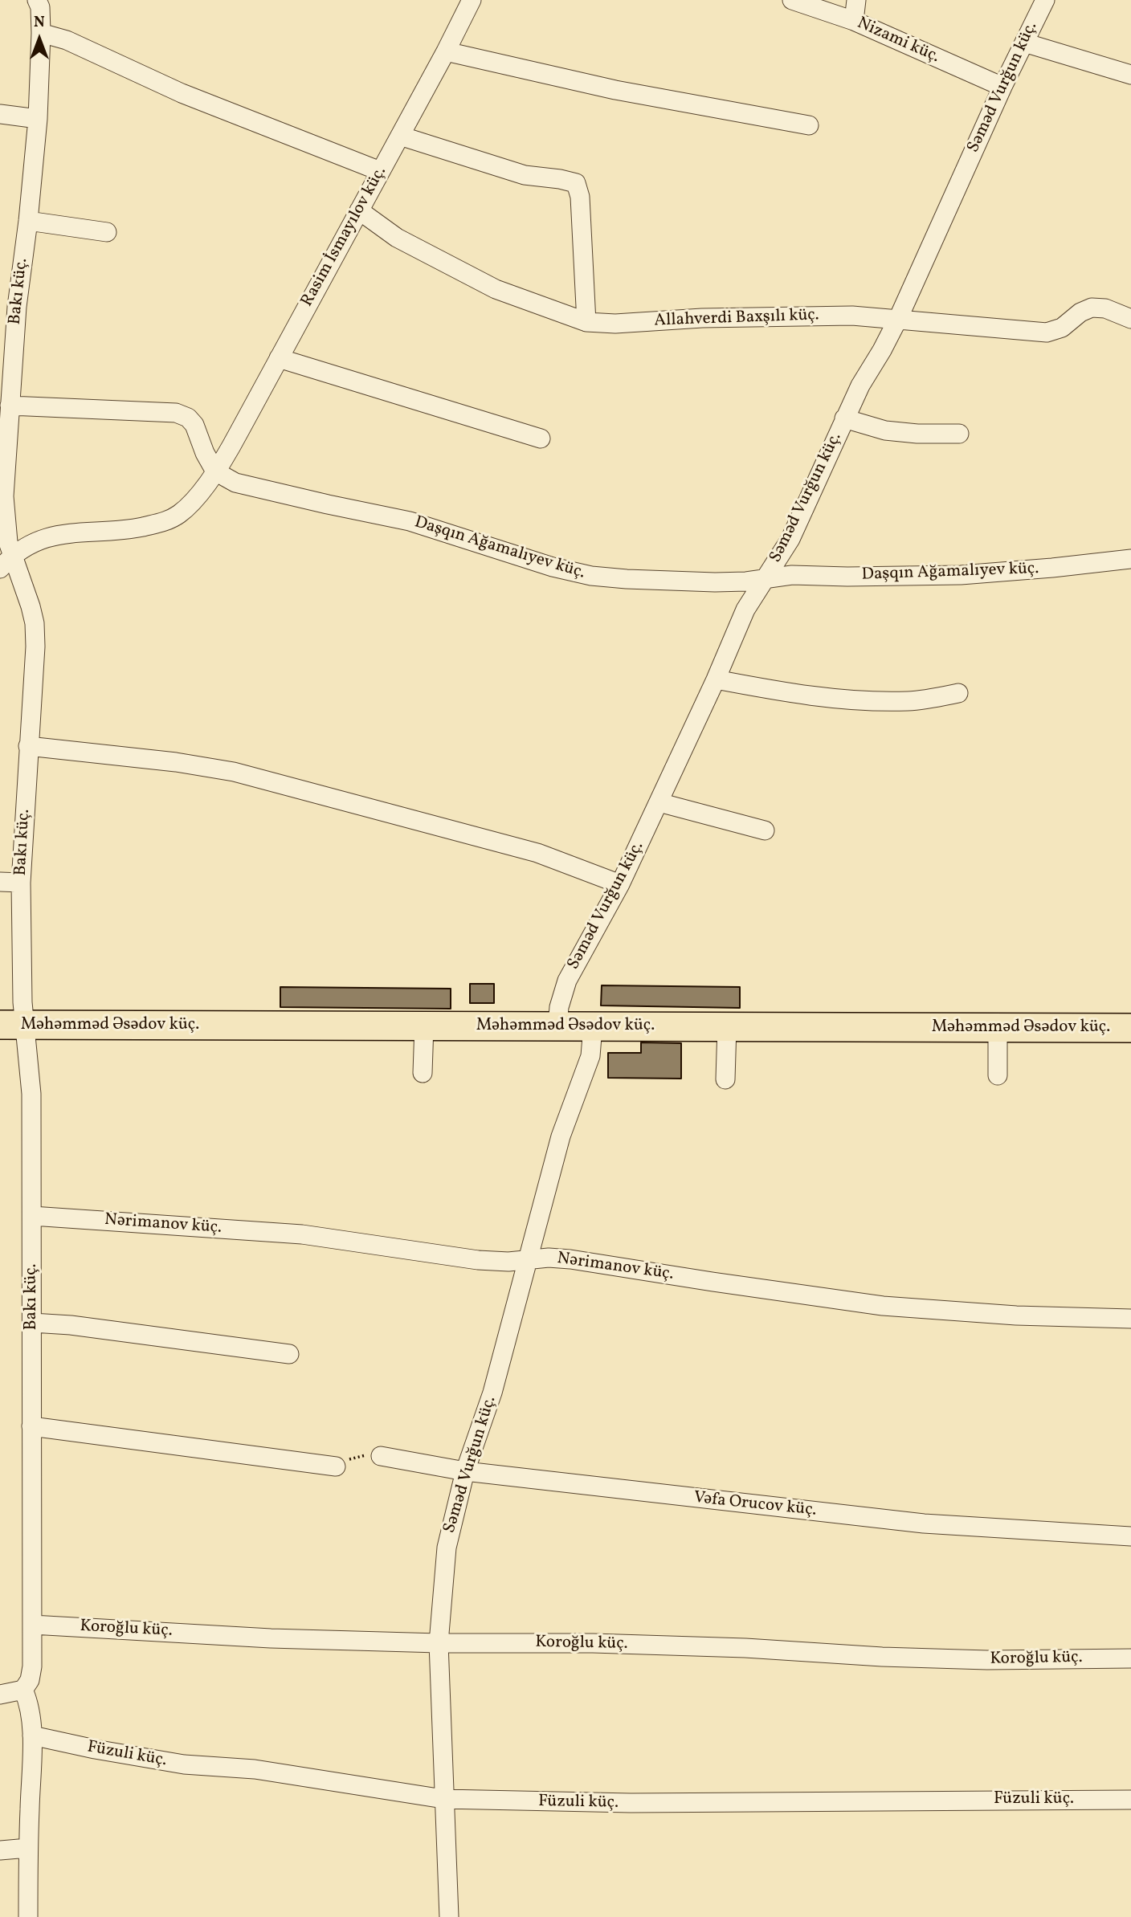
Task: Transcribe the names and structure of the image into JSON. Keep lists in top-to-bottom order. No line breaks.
{"streets":{"main road":["Məhəmməd Əsədov küç."],"street":["Nizami küç.","Səməd Vurğun küç.","Rasim İsmayılov küç.","Bakı küç.","Allahverdi Baxşılı küç.","Daşqın Ağamalıyev küç.","Nərimanov küç.","Vəfa Orucov küç.","Koroğlu küç.","Füzuli küç."]},"crossings":[["Nizami küç.","Səməd Vurğun küç."],["Səməd Vurğun küç.","Allahverdi Baxşılı küç."],["Səməd Vurğun küç.","Daşqın Ağamalıyev küç."],["Səməd Vurğun küç.","Məhəmməd Əsədov küç."],["Səməd Vurğun küç.","Nərimanov küç."],["Səməd Vurğun küç.","Vəfa Orucov küç."],["Səməd Vurğun küç.","Koroğlu küç."],["Səməd Vurğun küç.","Füzuli küç."],["Rasim İsmayılov küç.","Bakı küç."],["Rasim İsmayılov küç.","Allahverdi Baxşılı küç."],["Rasim İsmayılov küç.","Daşqın Ağamalıyev küç."],["Bakı küç.","Məhəmməd Əsədov küç."],["Bakı küç.","Nərimanov küç."],["Bakı küç.","Koroğlu küç."]],"north":"top"}
